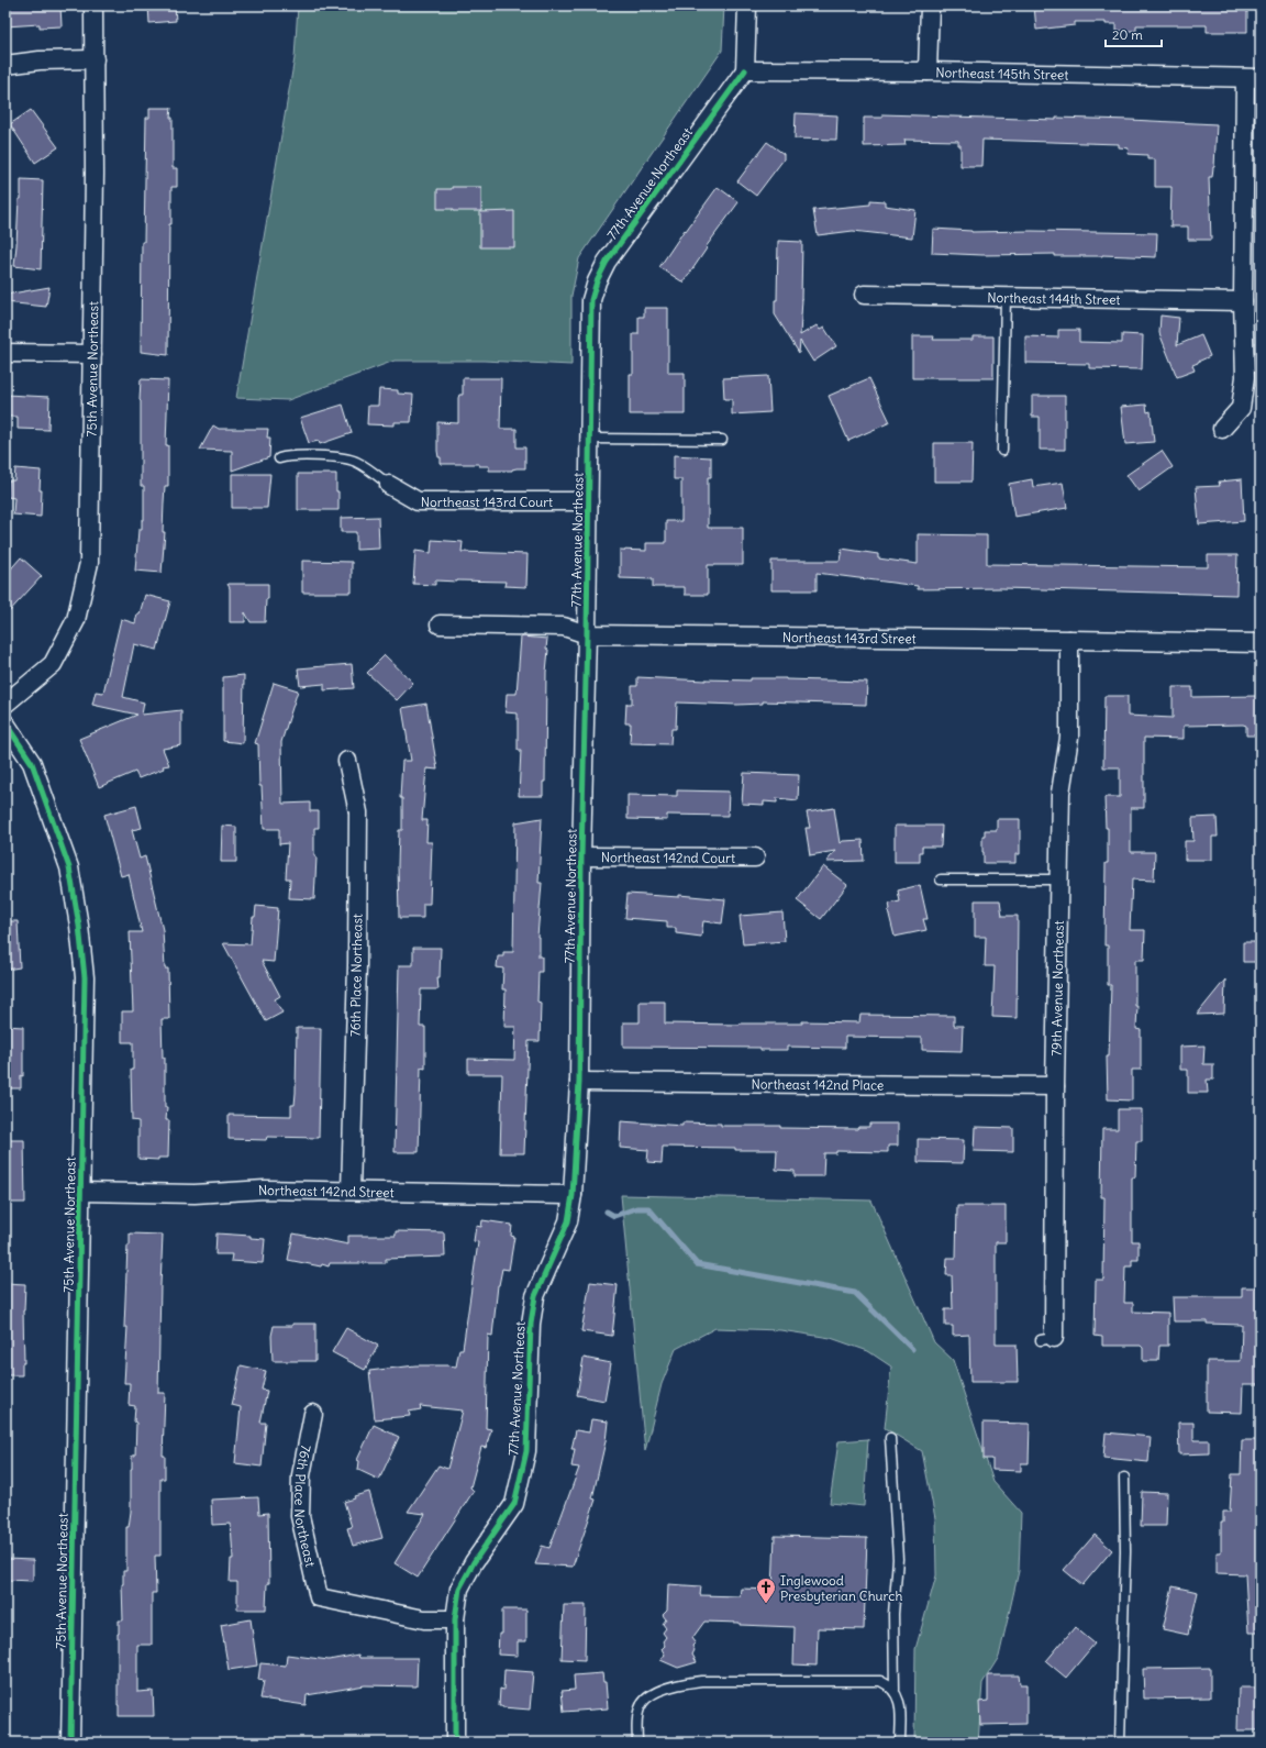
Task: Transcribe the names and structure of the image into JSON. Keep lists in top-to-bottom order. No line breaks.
{"streets":{"street":["Northeast 145th Street","77th Avenue Northeast","Northeast 144th Street","75th Avenue Northeast","Northeast 143rd Court","Northeast 143rd Street","Northeast 142nd Court","76th Place Northeast","79th Avenue Northeast","Northeast 142nd Place","Northeast 142nd Street"]},"crossings":[["Northeast 145th Street","77th Avenue Northeast"],["77th Avenue Northeast","Northeast 143rd Court"],["77th Avenue Northeast","Northeast 143rd Street"],["77th Avenue Northeast","Northeast 142nd Court"],["77th Avenue Northeast","76th Place Northeast"],["77th Avenue Northeast","Northeast 142nd Place"],["77th Avenue Northeast","Northeast 142nd Street"],["75th Avenue Northeast","Northeast 142nd Street"],["Northeast 143rd Street","79th Avenue Northeast"],["76th Place Northeast","Northeast 142nd Street"],["79th Avenue Northeast","Northeast 142nd Place"]],"places":{"church":["Inglewood Presbyterian Church"]},"scale_bar":"20 m"}
